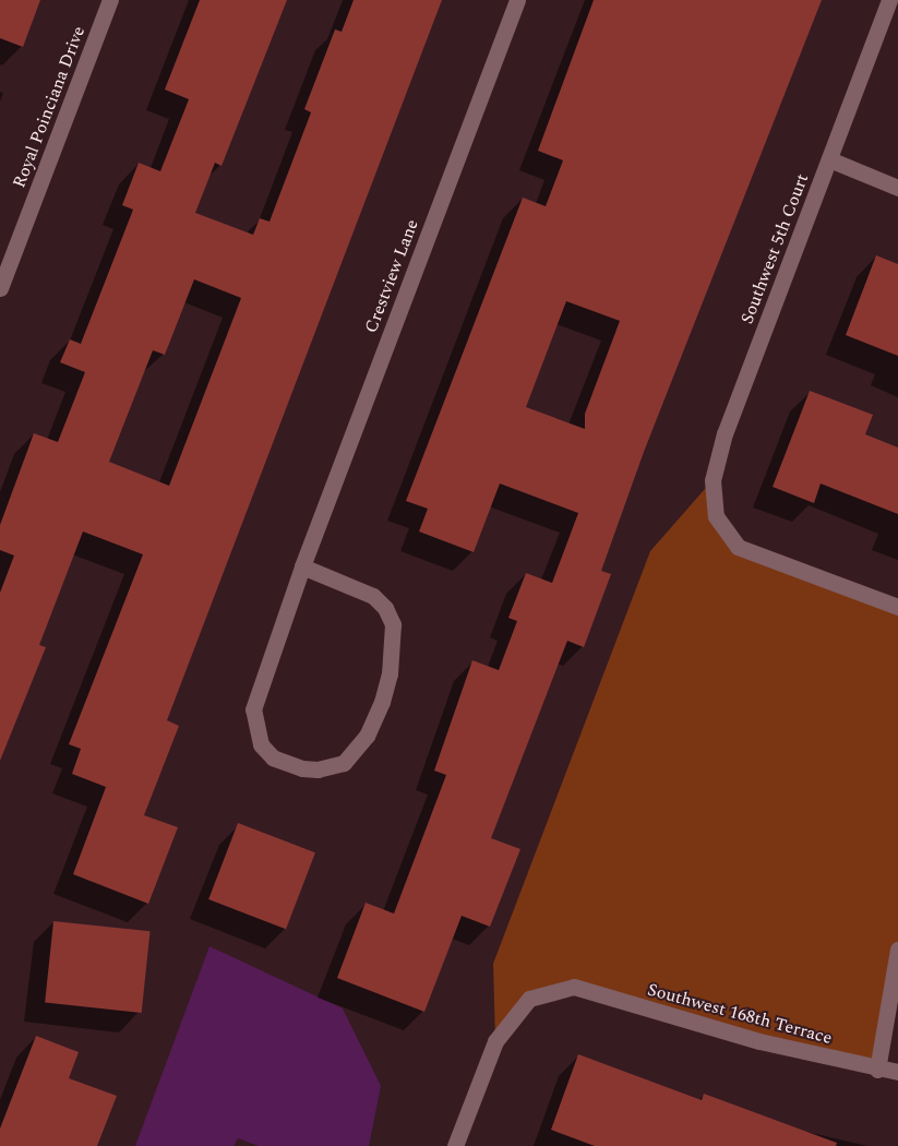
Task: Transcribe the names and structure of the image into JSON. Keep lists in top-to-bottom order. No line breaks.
{"streets":{"street":["Royal Poinciana Drive","Southwest 5th Court","Crestview Lane","Southwest 168th Terrace"]}}
